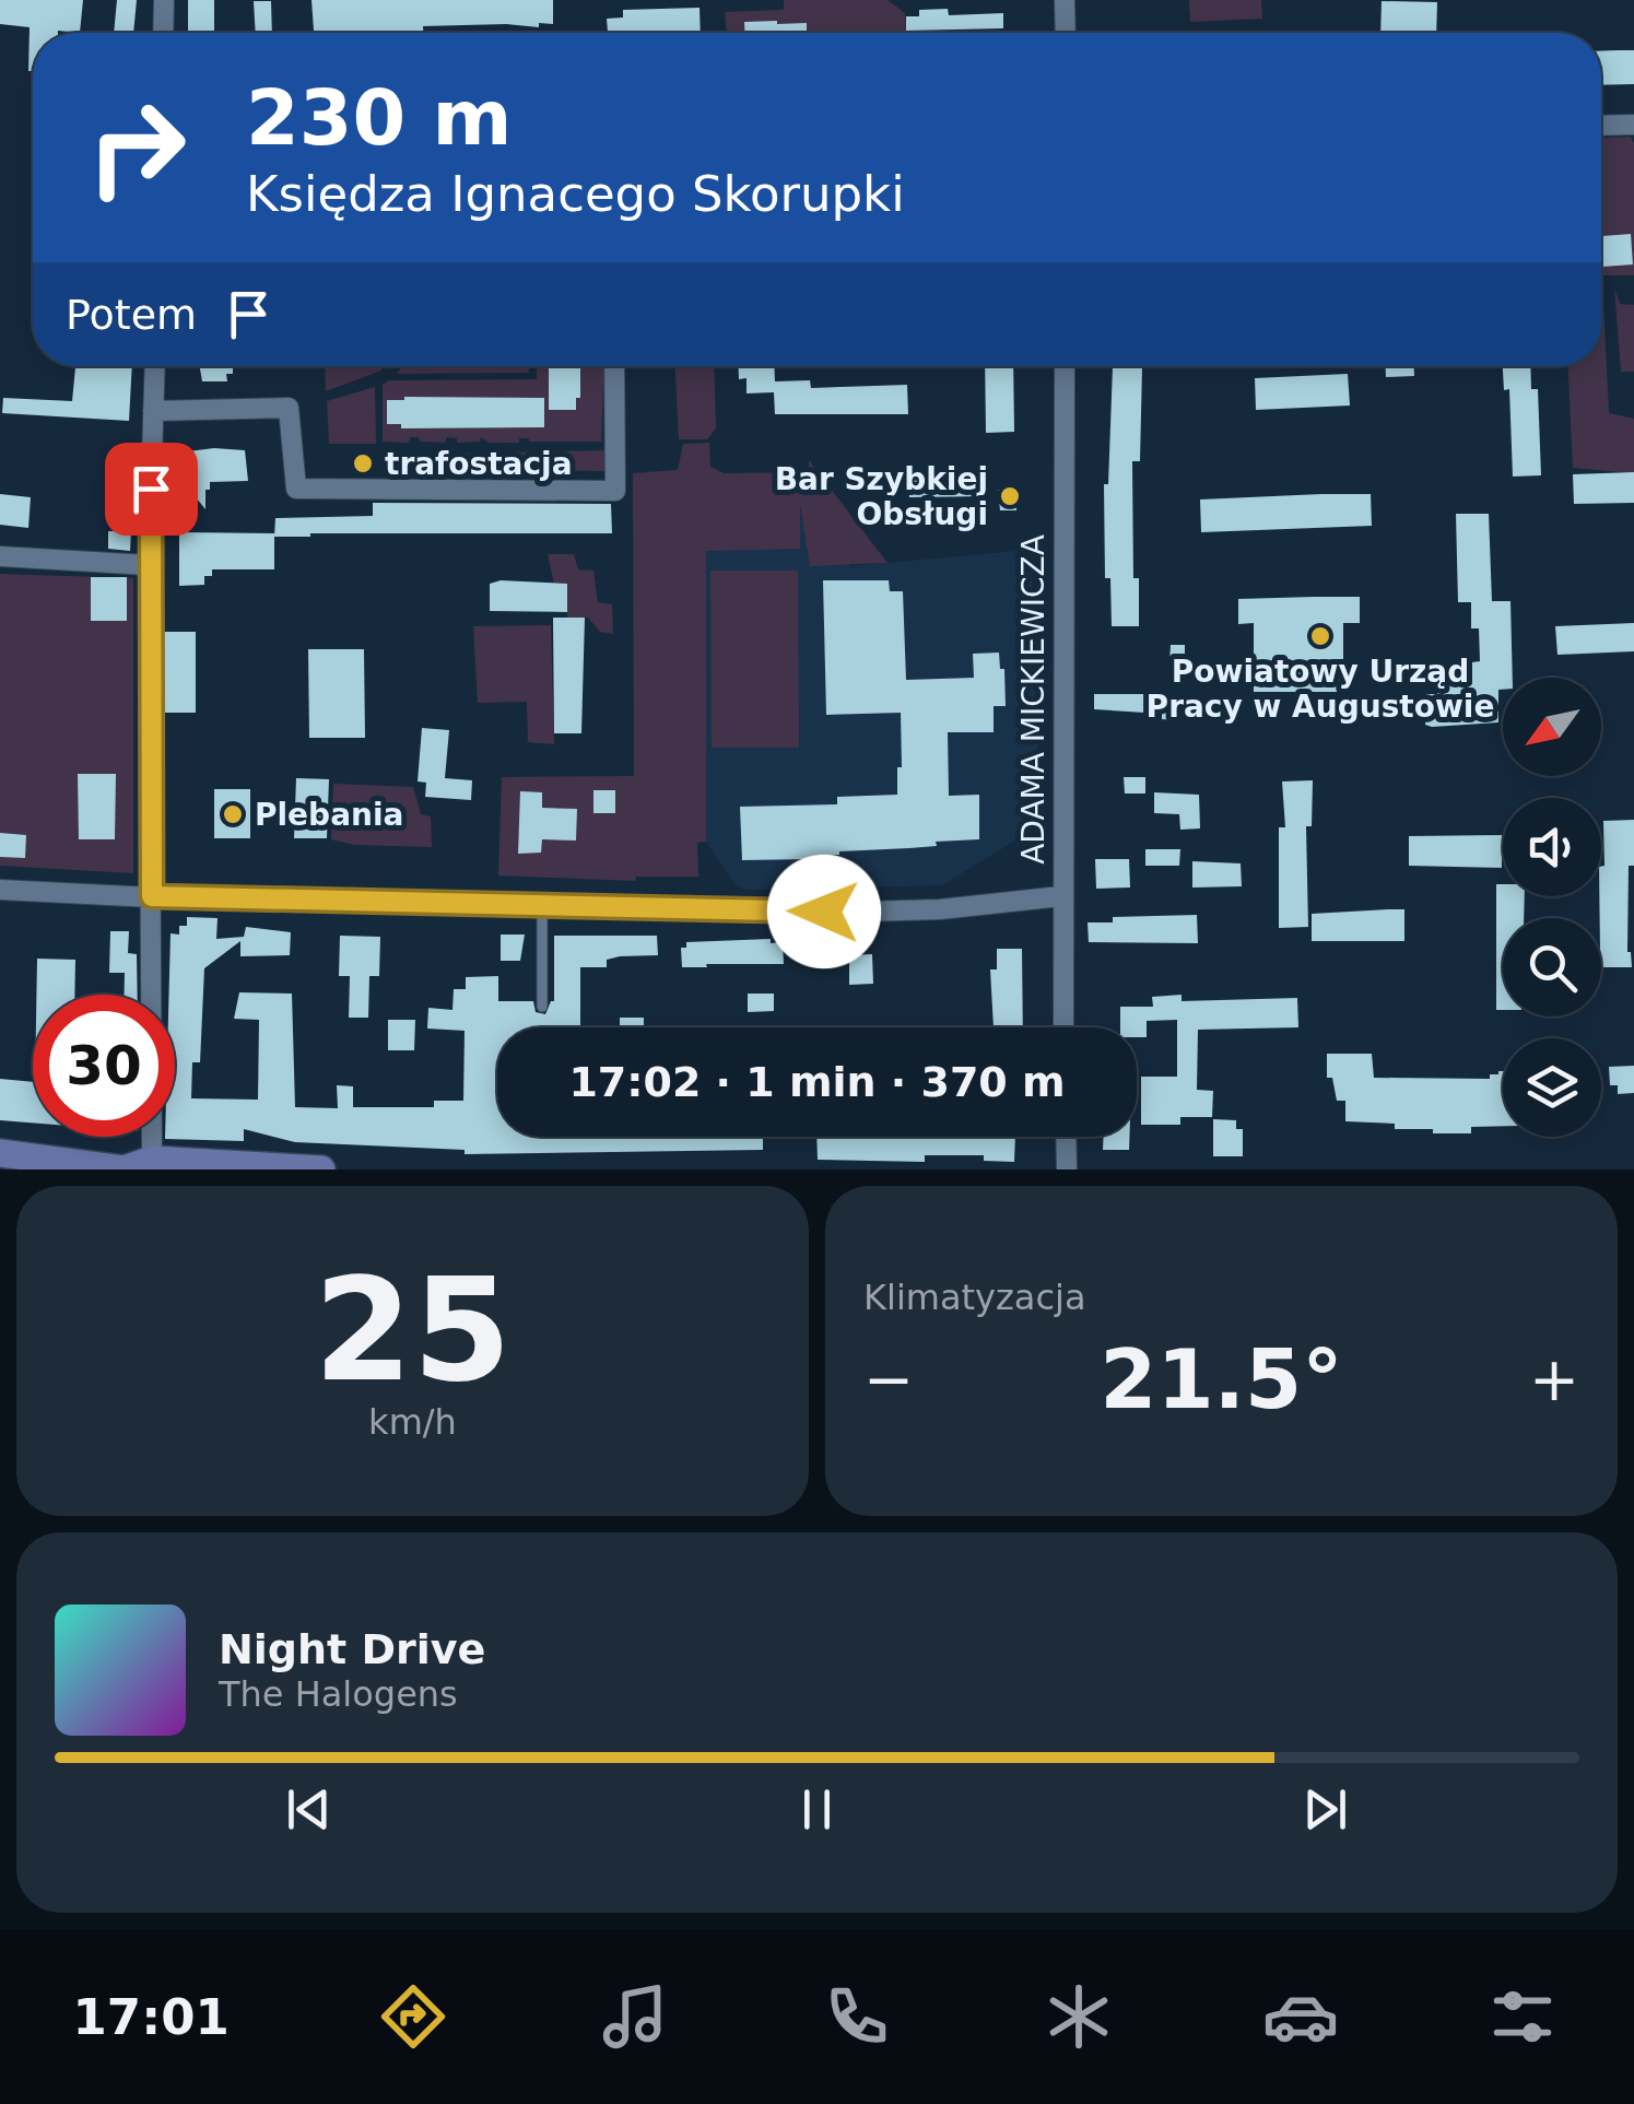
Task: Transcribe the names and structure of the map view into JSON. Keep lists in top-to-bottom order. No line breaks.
{"streets":{"street":["ADAMA MICKIEWICZA"]},"places":["trafostacja","Bar Szybkiej Obsługi","Powiatowy Urząd Pracy w Augustowie","Plebania"],"north":"bottom left","page":{"turn":["230 m","Księdza Ignacego Skorupki"],"then":"Potem","limit":"30","trip":"17:02 · 1 min · 370 m","tile":[["25","km/h"],"Klimatyzacja"],"heat":["−","21.5°","+"],"song":["Night Drive","The Halogens"],"tabs":"17:01"}}
